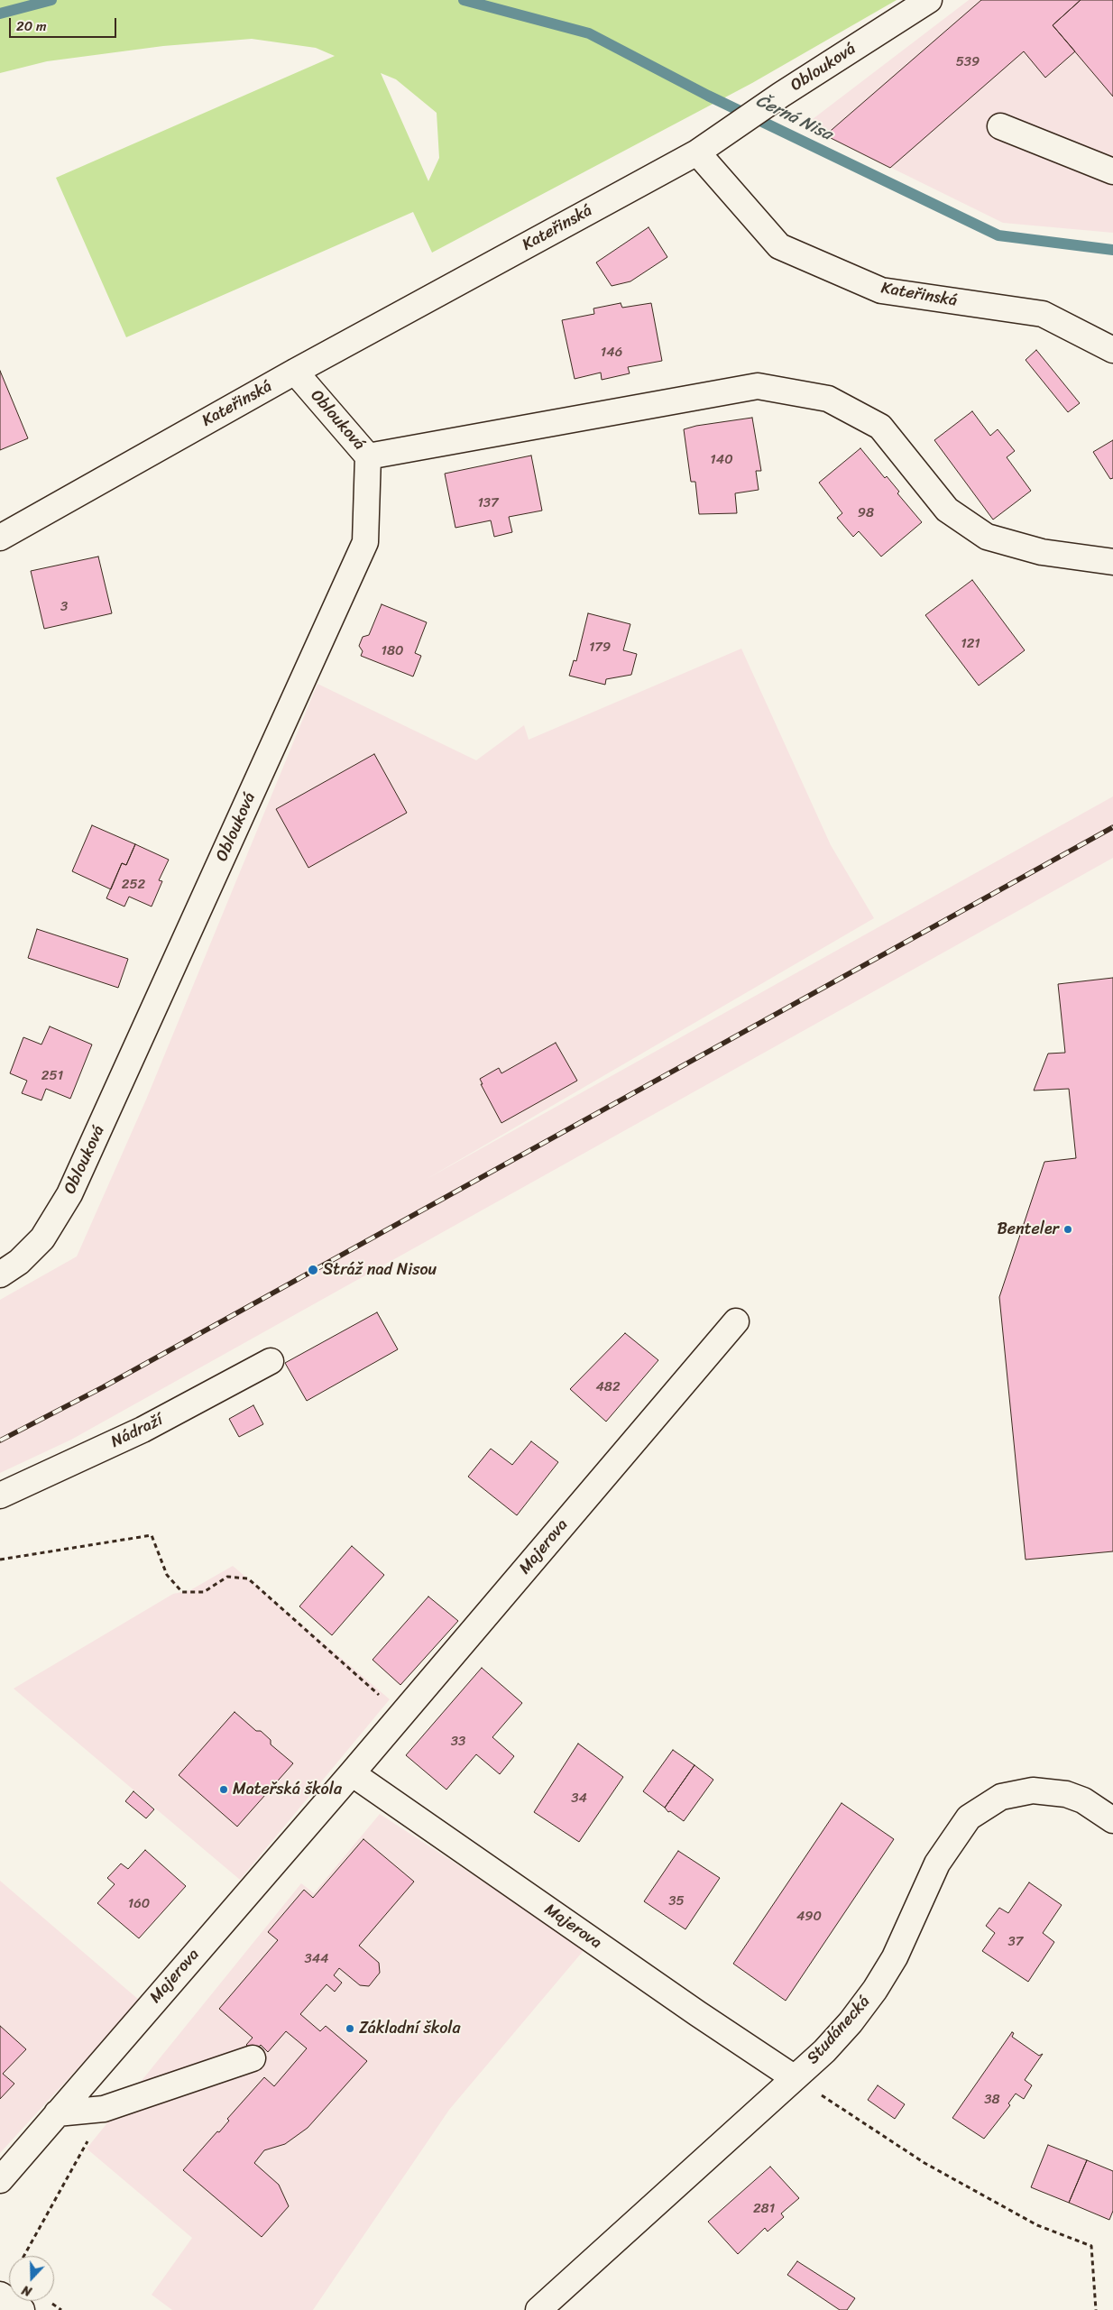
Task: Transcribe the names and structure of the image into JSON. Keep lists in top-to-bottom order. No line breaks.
{"streets":{"street":["Oblouková","Kateřinská","Nádraží","Majerova","Studánecká"]},"crossings":[["Oblouková","Kateřinská"],["Majerova","Studánecká"]],"water":["Černá Nisa"],"places":["Benteler","Stráž nad Nisou","Mateřská škola","Základní škola"],"house_numbers":["539","146","140","137","98","3","121","179","180","252","251","482","33","34","35","160","490","37","344","38","281"],"scale_bar":"20 m","north":"bottom"}
